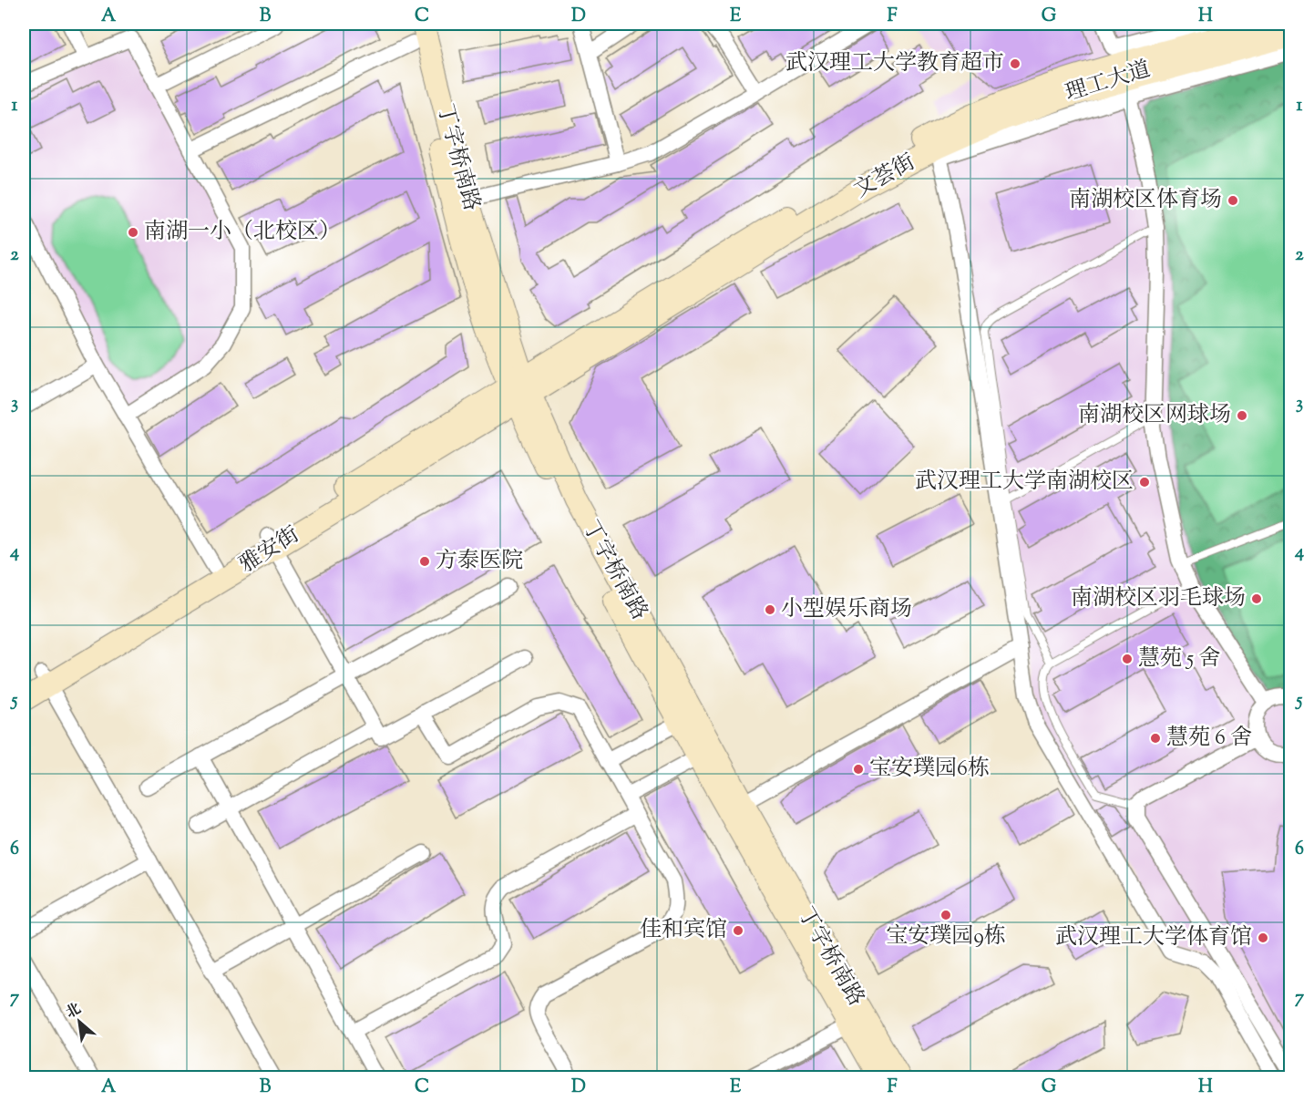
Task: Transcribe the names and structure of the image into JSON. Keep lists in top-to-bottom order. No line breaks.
{"streets":{"main road":["丁字桥南路","文荟街","雅安街"],"street":["理工大道"]},"crossings":[["理工大道","文荟街"],["丁字桥南路","文荟街"],["丁字桥南路","雅安街"],["文荟街","雅安街"]],"places":["武汉理工大学教育超市","南湖校区体育场","南湖一小（北校区）","南湖校区网球场","武汉理工大学南湖校区","方泰医院","南湖校区羽毛球场","小型娱乐商场","慧苑 5 舍","慧苑 6 舍","宝安璞园6栋","宝安璞园9栋","佳和宾馆","武汉理工大学体育馆"],"north":"top left","grid":{"columns":["A","B","C","D","E","F","G","H"],"rows":["1","2","3","4","5","6","7"]}}
